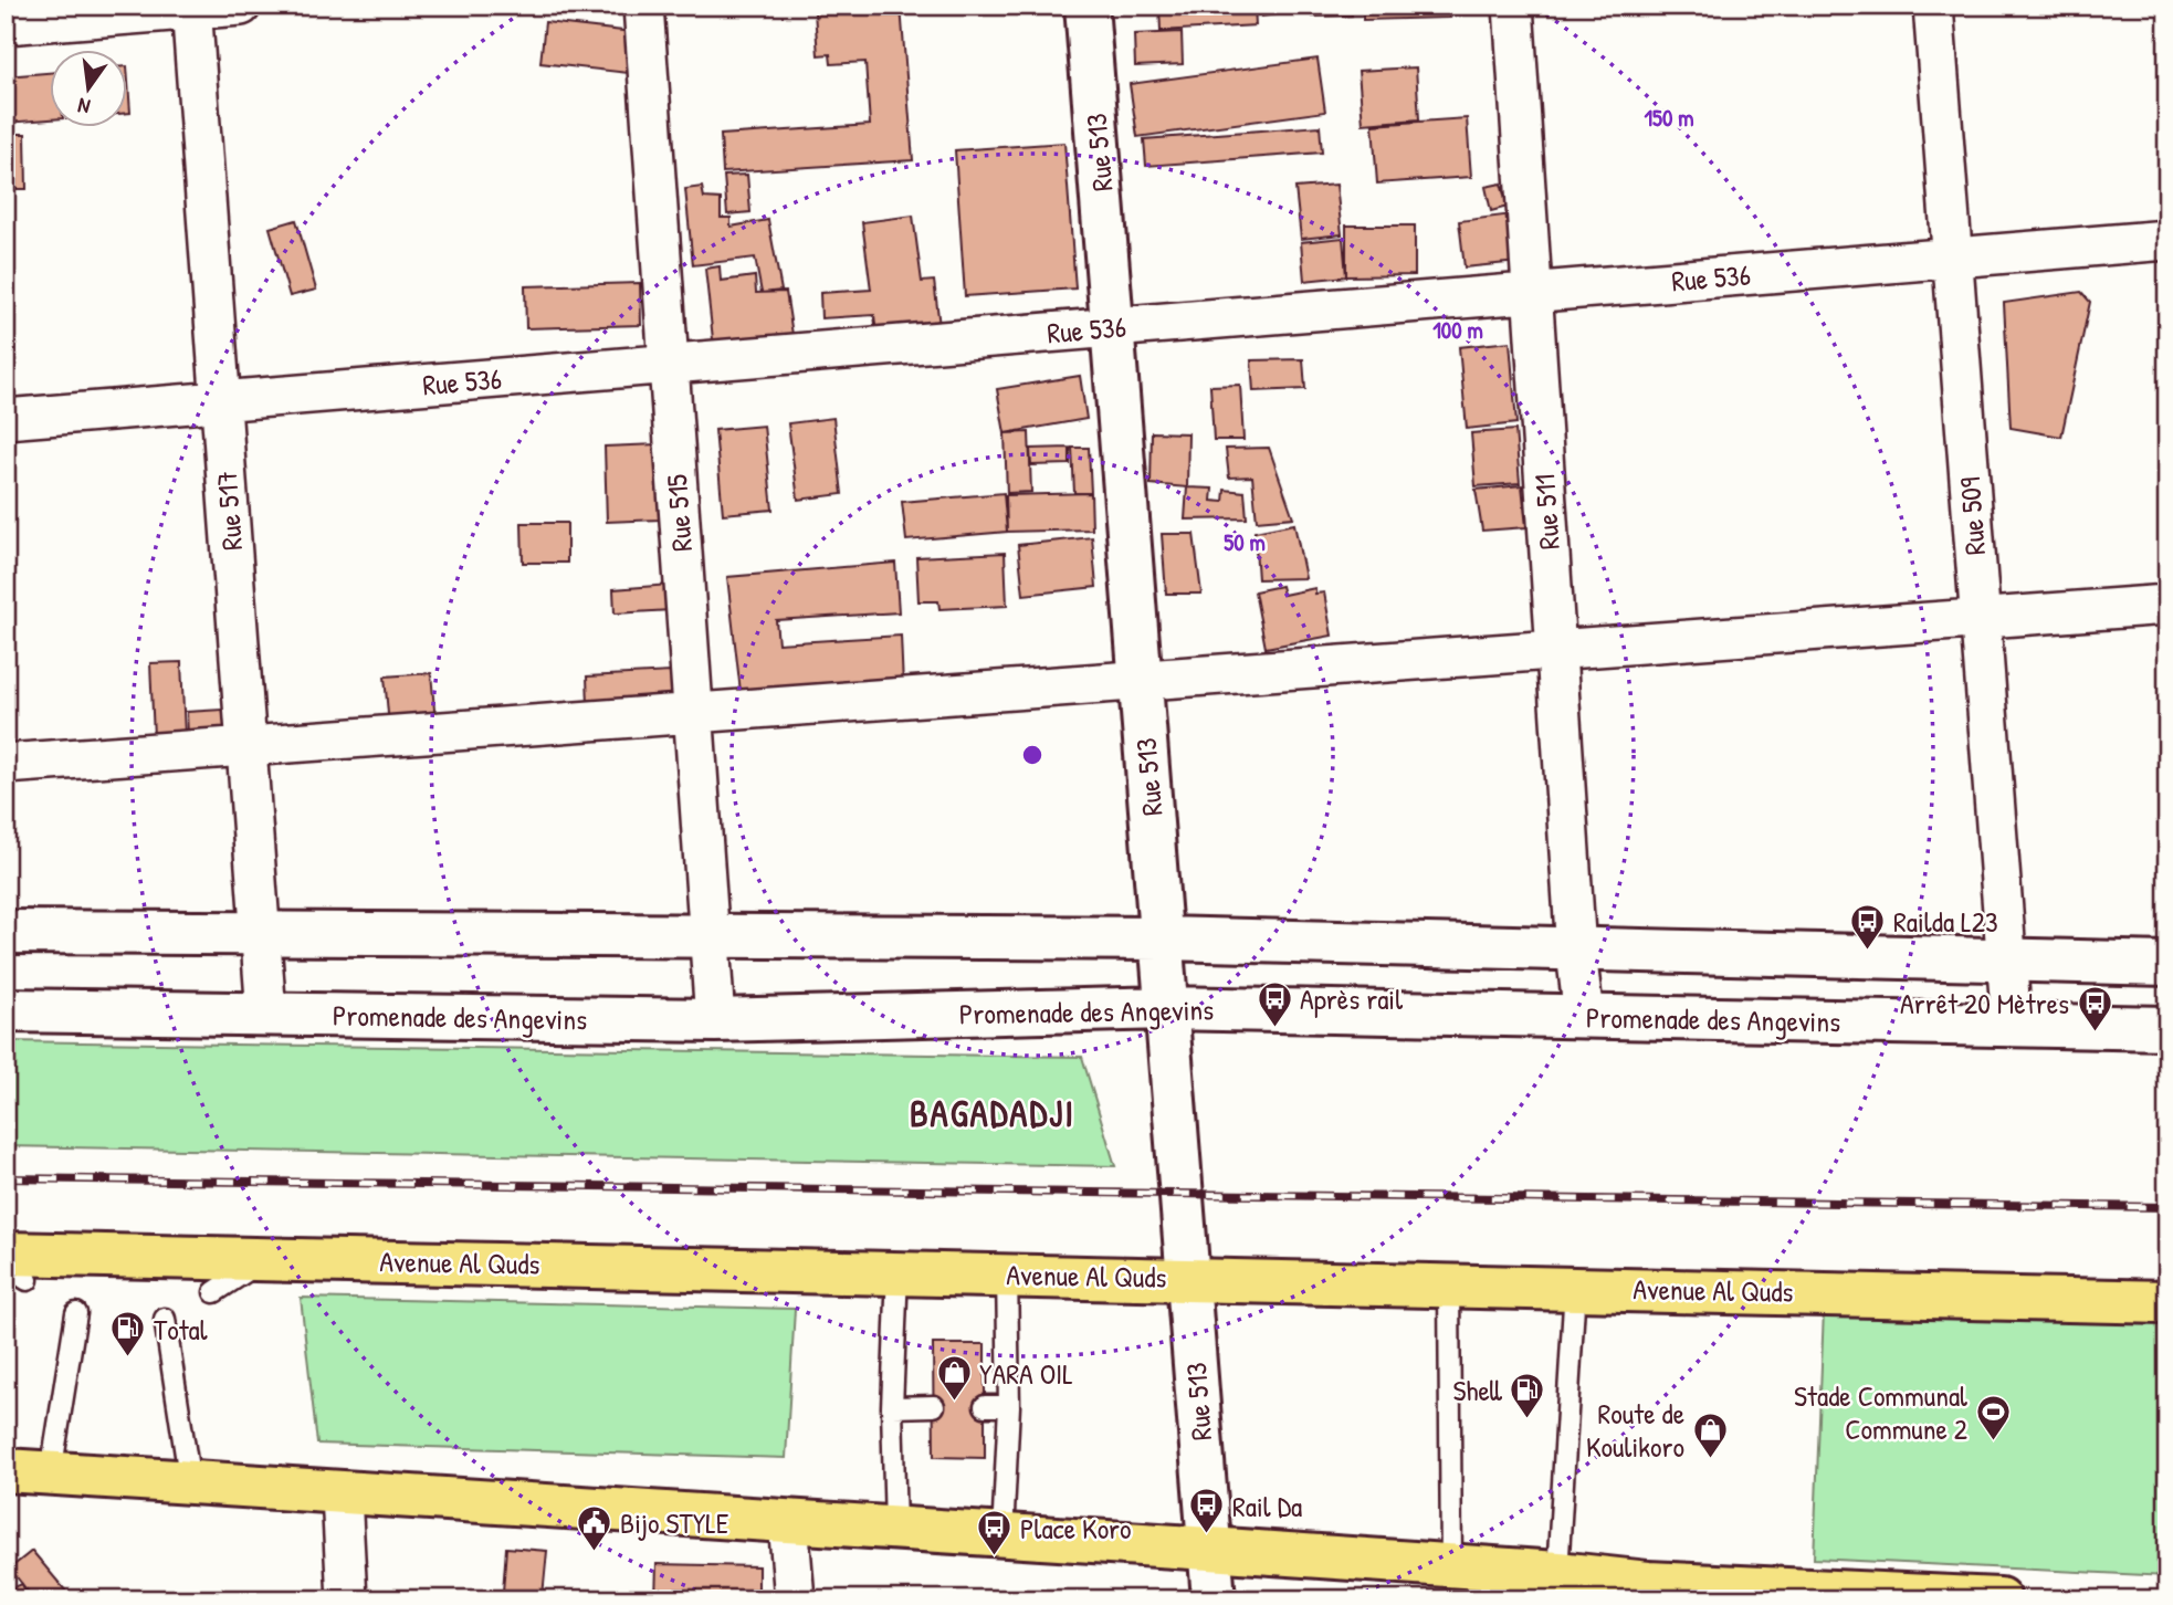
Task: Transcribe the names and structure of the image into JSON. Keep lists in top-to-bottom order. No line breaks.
{"streets":{"main road":["Avenue Al Quds"],"street":["Rue 513","Rue 536","Rue 517","Rue 511","Rue 515","Rue 509","Promenade des Angevins"]},"crossings":[["Rue 513","Rue 536"],["Rue 513","Promenade des Angevins"],["Rue 513","Avenue Al Quds"],["Rue 536","Rue 517"],["Rue 536","Rue 511"],["Rue 536","Rue 515"],["Rue 536","Rue 509"],["Rue 517","Promenade des Angevins"],["Rue 511","Promenade des Angevins"],["Rue 515","Promenade des Angevins"],["Rue 509","Promenade des Angevins"]],"districts":["BAGADADJI"],"places":{"bus stop":["Railda L23","Après rail","Arrêt 20 Mètres","Rail Da","Place Koro"],"fuel station":["Total","Shell"],"shop":["YARA OIL","Route de Koulikoro"],"sports":["Stade Communal Commune 2"],"public building":["Bijo STYLE"]},"north":"bottom","rings":["150 m","100 m","50 m"]}
